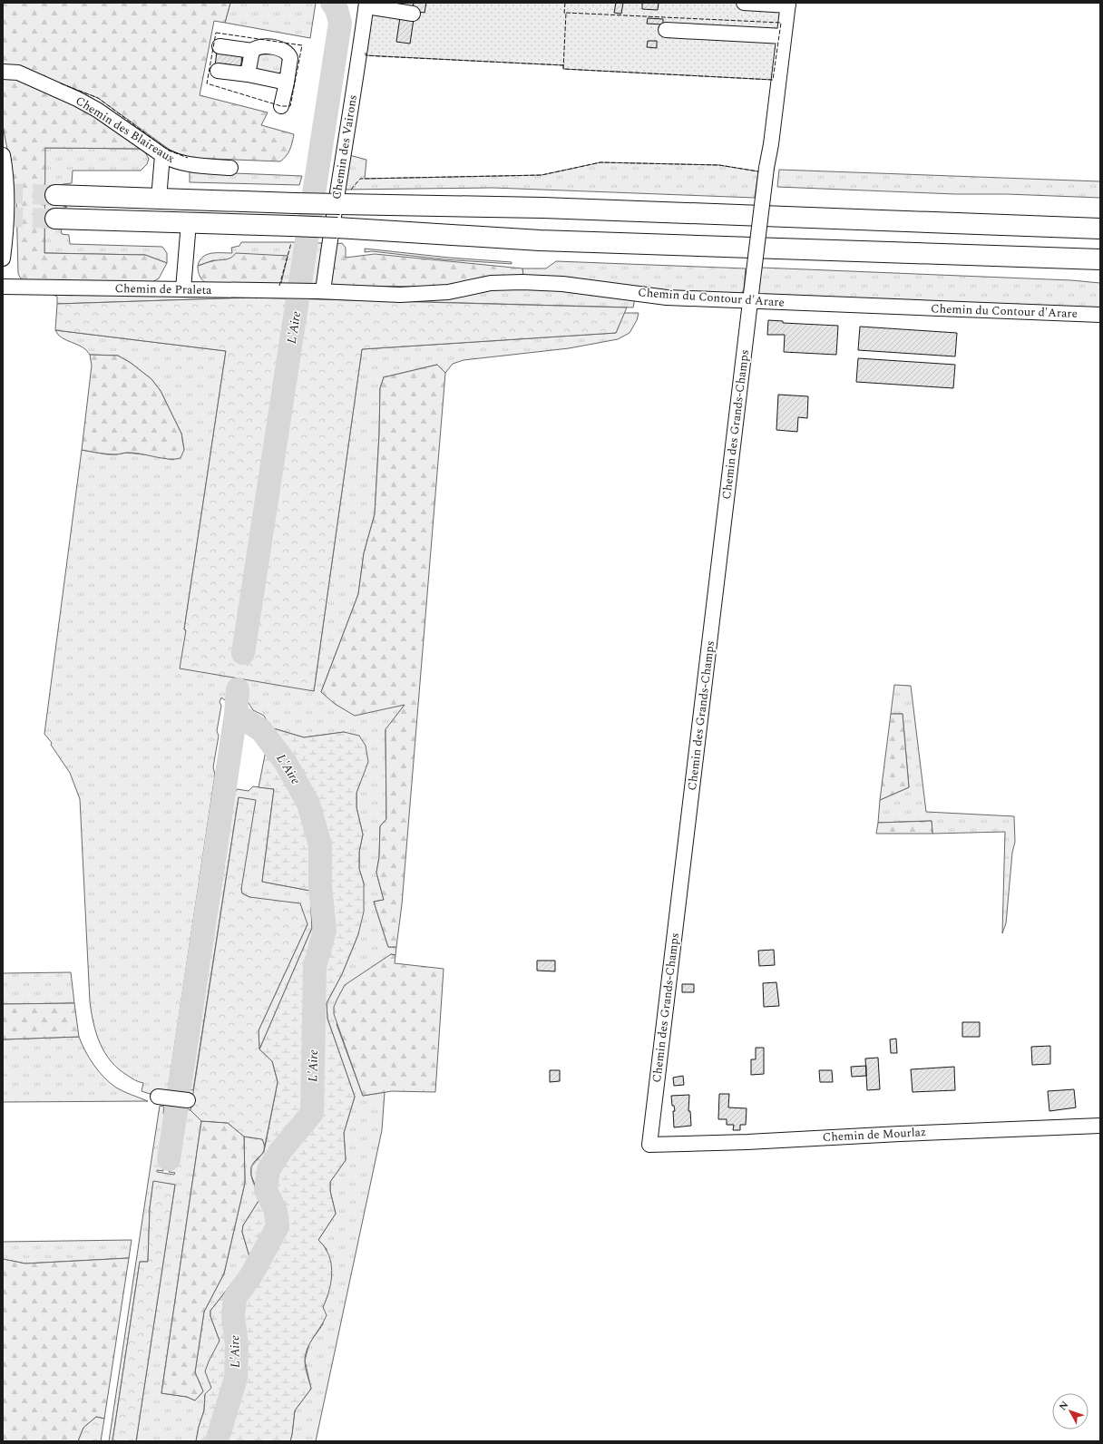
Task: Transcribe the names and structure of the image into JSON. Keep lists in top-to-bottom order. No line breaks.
{"streets":{"street":["Chemin des Blaireaux","Chemin des Vairons","Chemin de Praleta","Chemin du Contour d'Arare","Chemin des Grands-Champs","Chemin de Mourlaz"]},"crossings":[["Chemin des Vairons","Chemin de Praleta"],["Chemin des Vairons","Chemin du Contour d'Arare"],["Chemin de Praleta","Chemin du Contour d'Arare"],["Chemin du Contour d'Arare","Chemin des Grands-Champs"],["Chemin des Grands-Champs","Chemin de Mourlaz"]],"water":["L'Aire"],"north":"top left"}
